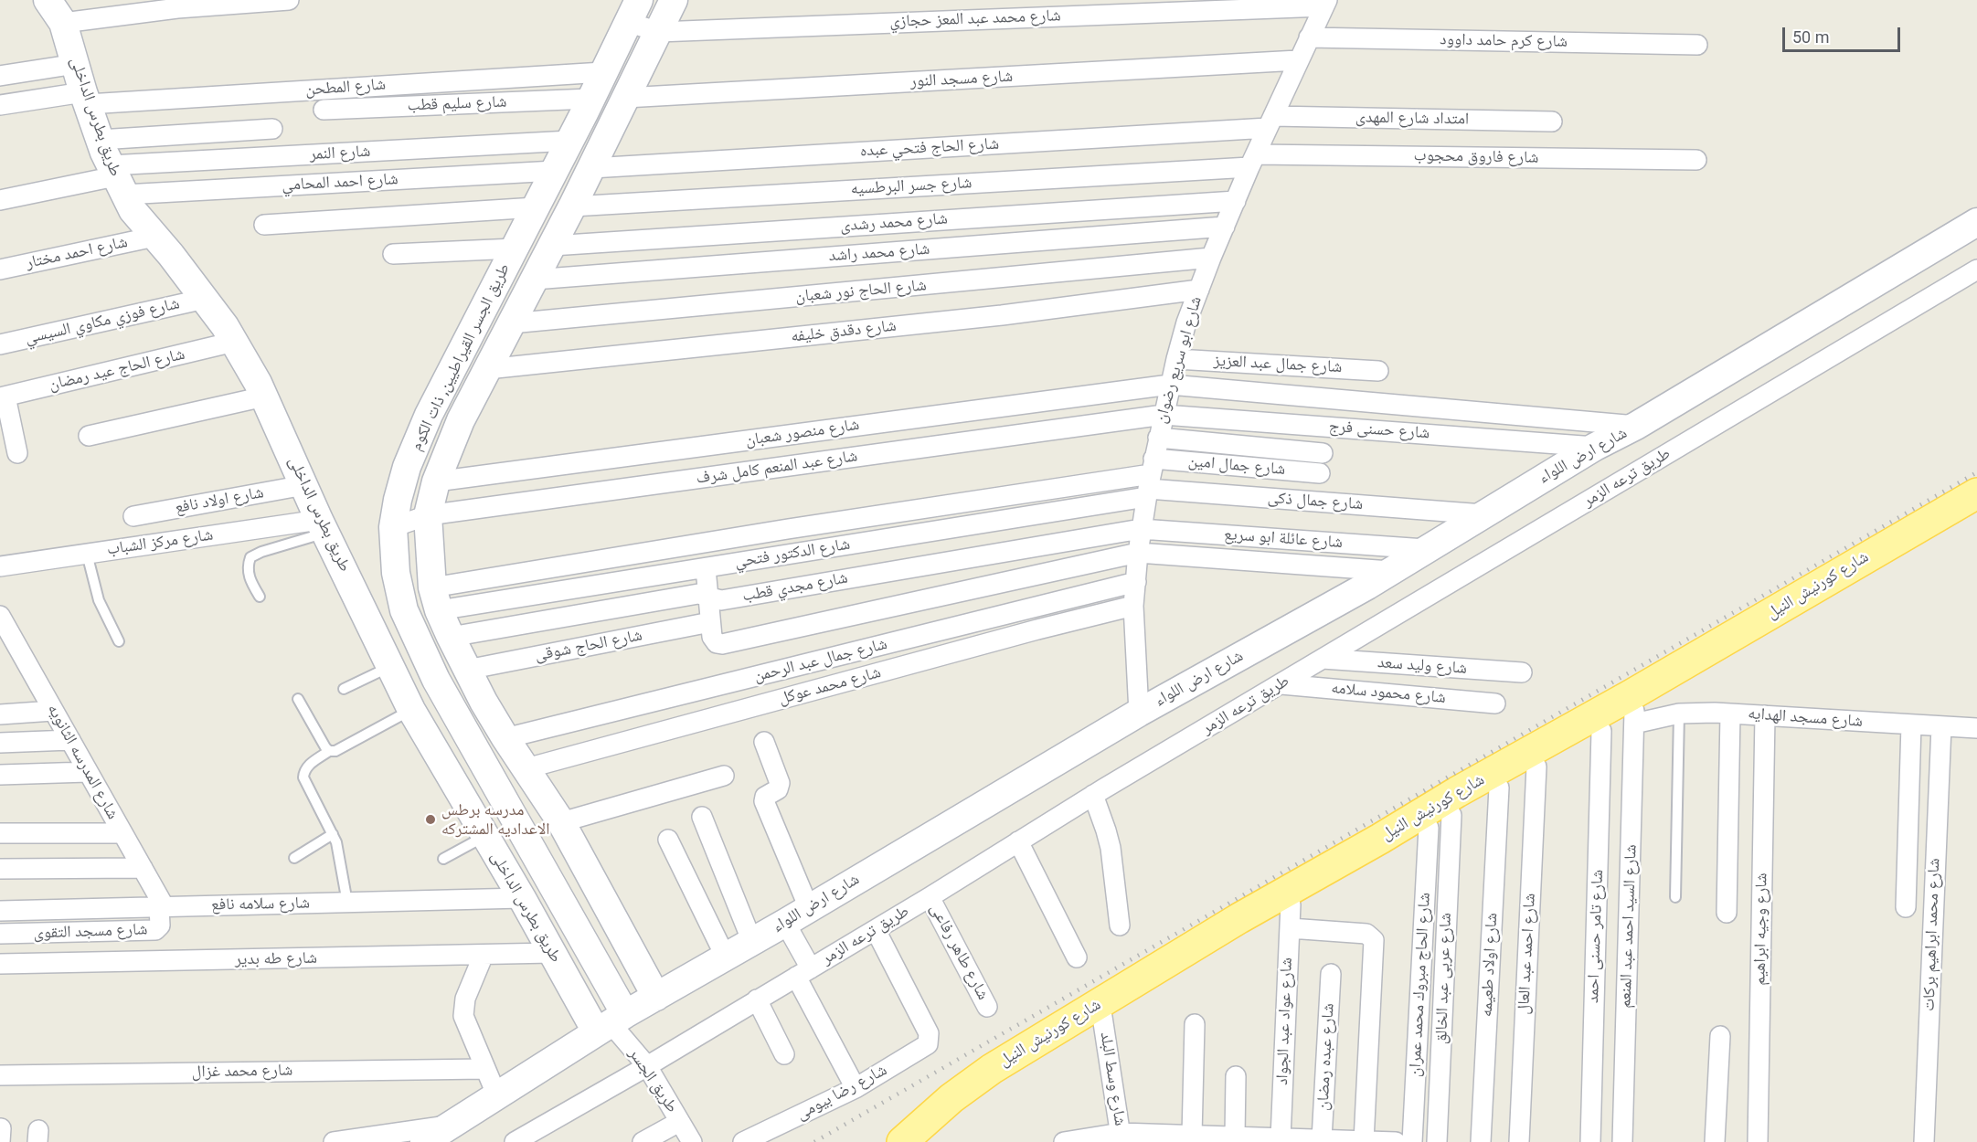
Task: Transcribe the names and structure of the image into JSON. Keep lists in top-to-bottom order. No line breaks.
{"streets":{"main road":["شارع كورنيش النيل"],"street":["شارع محمد عبد المعز حجازي","شارع كرم حامد داوود","شارع مسجد النور","شارع المطحن","شارع سليم قطب","طريق بطرس الداخلى","امتداد شارع المهدى","شارع الحاج فتحي عبده","شارع النمر","شارع فاروق محجوب","شارع احمد المحامي","شارع جسر البرطسيه","شارع محمد رشدى","شارع احمد مختار","شارع محمد راشد","شارع الحاج نور شعبان","شارع فوزي مكاوي السيسي","شارع دقدق خليفه","طريق الجسر القيراطيين, ذات الكوم","شارع ابو سريع رضوان","شارع جمال عبد العزيز","شارع الحاج عيد رمضان","شارع حسنى فرج","شارع منصور شعبان","شارع ارض اللواء","شارع جمال امين","شارع عبد المنعم كامل شرف","طريق ترعه الزمر","شارع اولاد نافع","شارع جمال ذكى","شارع عائلة ابو سريع","شارع مركز الشباب","شارع الدكتور فتحي","شارع مجدي قطب","شارع الحاج شوقى","شارع جمال عبد الرحمن","شارع وليد سعد","شارع محمد عوكل","شارع محمود سلامه","شارع مسجد الهدايه","شارع المدرسه الثانويه","شارع سلامه نافع","شارع السيد احمد عبد المنعم","شارع وجيه ابراهيم","شارع مسجد التقوى","شارع محمد ابراهيم بركات","شارع تامر حسنى احمد","شارع طاهر رفاعى","شارع احمد عبد العال","شارع طه بدير","شارع اولاد طعيمه","شارع عربى عبد الخالق","شارع الحاج مبروك محمد عمران","شارع عواد عبد الجواد","شارع عبده رمضان","شارع محمد غزال","شارع وسط البلد","طريق الجسر","شارع رضا بيومى"]},"crossings":[["شارع محمد عبد المعز حجازي","طريق الجسر القيراطيين, ذات الكوم"],["شارع محمد عبد المعز حجازي","شارع ابو سريع رضوان"],["شارع كرم حامد داوود","شارع ابو سريع رضوان"],["شارع مسجد النور","طريق الجسر القيراطيين, ذات الكوم"],["شارع مسجد النور","شارع ابو سريع رضوان"],["شارع المطحن","طريق بطرس الداخلى"],["شارع المطحن","طريق الجسر القيراطيين, ذات الكوم"],["شارع سليم قطب","طريق الجسر القيراطيين, ذات الكوم"],["طريق بطرس الداخلى","شارع النمر"],["طريق بطرس الداخلى","شارع احمد المحامي"],["طريق بطرس الداخلى","شارع احمد مختار"],["طريق بطرس الداخلى","شارع فوزي مكاوي السيسي"],["طريق بطرس الداخلى","طريق الجسر القيراطيين, ذات الكوم"],["طريق بطرس الداخلى","شارع الحاج عيد رمضان"],["طريق بطرس الداخلى","شارع ارض اللواء"],["طريق بطرس الداخلى","شارع اولاد نافع"],["طريق بطرس الداخلى","شارع مركز الشباب"],["طريق بطرس الداخلى","شارع سلامه نافع"],["طريق بطرس الداخلى","شارع طه بدير"],["طريق بطرس الداخلى","طريق الجسر"],["امتداد شارع المهدى","شارع الحاج فتحي عبده"],["امتداد شارع المهدى","شارع ابو سريع رضوان"],["شارع الحاج فتحي عبده","طريق الجسر القيراطيين, ذات الكوم"],["شارع الحاج فتحي عبده","شارع ابو سريع رضوان"],["شارع النمر","شارع احمد المحامي"],["شارع النمر","طريق الجسر القيراطيين, ذات الكوم"],["شارع فاروق محجوب","شارع جسر البرطسيه"],["شارع فاروق محجوب","شارع ابو سريع رضوان"],["شارع احمد المحامي","طريق الجسر القيراطيين, ذات الكوم"],["شارع جسر البرطسيه","طريق الجسر القيراطيين, ذات الكوم"],["شارع جسر البرطسيه","شارع ابو سريع رضوان"],["شارع محمد رشدى","طريق الجسر القيراطيين, ذات الكوم"],["شارع محمد رشدى","شارع ابو سريع رضوان"],["شارع محمد راشد","طريق الجسر القيراطيين, ذات الكوم"],["شارع محمد راشد","شارع ابو سريع رضوان"],["شارع الحاج نور شعبان","طريق الجسر القيراطيين, ذات الكوم"],["شارع الحاج نور شعبان","شارع ابو سريع رضوان"],["شارع دقدق خليفه","طريق الجسر القيراطيين, ذات الكوم"],["شارع دقدق خليفه","شارع ابو سريع رضوان"],["طريق الجسر القيراطيين, ذات الكوم","شارع منصور شعبان"],["طريق الجسر القيراطيين, ذات الكوم","شارع ارض اللواء"],["طريق الجسر القيراطيين, ذات الكوم","شارع عبد المنعم كامل شرف"],["طريق الجسر القيراطيين, ذات الكوم","شارع الدكتور فتحي"],["طريق الجسر القيراطيين, ذات الكوم","شارع مجدي قطب"],["طريق الجسر القيراطيين, ذات الكوم","شارع الحاج شوقى"],["طريق الجسر القيراطيين, ذات الكوم","شارع جمال عبد الرحمن"],["طريق الجسر القيراطيين, ذات الكوم","شارع محمد عوكل"],["طريق الجسر القيراطيين, ذات الكوم","طريق الجسر"],["شارع ابو سريع رضوان","شارع جمال عبد العزيز"],["شارع ابو سريع رضوان","شارع حسنى فرج"],["شارع ابو سريع رضوان","شارع منصور شعبان"],["شارع ابو سريع رضوان","شارع ارض اللواء"],["شارع ابو سريع رضوان","شارع جمال امين"],["شارع ابو سريع رضوان","شارع عبد المنعم كامل شرف"],["شارع ابو سريع رضوان","شارع جمال ذكى"],["شارع ابو سريع رضوان","شارع عائلة ابو سريع"],["شارع ابو سريع رضوان","شارع الدكتور فتحي"],["شارع ابو سريع رضوان","شارع مجدي قطب"],["شارع ابو سريع رضوان","شارع جمال عبد الرحمن"],["شارع ابو سريع رضوان","شارع محمد عوكل"],["شارع حسنى فرج","شارع ارض اللواء"],["شارع حسنى فرج","شارع عبد المنعم كامل شرف"],["شارع منصور شعبان","شارع ارض اللواء"],["شارع ارض اللواء","شارع جمال ذكى"],["شارع ارض اللواء","شارع عائلة ابو سريع"],["شارع ارض اللواء","طريق الجسر"],["شارع جمال امين","شارع جمال ذكى"],["شارع جمال امين","شارع الدكتور فتحي"],["طريق ترعه الزمر","شارع وليد سعد"],["طريق ترعه الزمر","شارع محمود سلامه"],["طريق ترعه الزمر","شارع طاهر رفاعى"],["طريق ترعه الزمر","طريق الجسر"],["طريق ترعه الزمر","شارع رضا بيومى"],["شارع جمال ذكى","شارع الدكتور فتحي"],["شارع عائلة ابو سريع","شارع مجدي قطب"],["شارع كورنيش النيل","شارع مسجد الهدايه"],["شارع كورنيش النيل","شارع السيد احمد عبد المنعم"],["شارع كورنيش النيل","شارع تامر حسنى احمد"],["شارع كورنيش النيل","شارع احمد عبد العال"],["شارع كورنيش النيل","شارع اولاد طعيمه"],["شارع كورنيش النيل","شارع عربى عبد الخالق"],["شارع كورنيش النيل","شارع الحاج مبروك محمد عمران"],["شارع كورنيش النيل","شارع عواد عبد الجواد"],["شارع كورنيش النيل","شارع وسط البلد"],["شارع مسجد الهدايه","شارع السيد احمد عبد المنعم"],["شارع مسجد الهدايه","شارع وجيه ابراهيم"],["شارع مسجد الهدايه","شارع محمد ابراهيم بركات"],["شارع المدرسه الثانويه","شارع سلامه نافع"],["شارع المدرسه الثانويه","شارع مسجد التقوى"],["شارع سلامه نافع","شارع مسجد التقوى"],["شارع عربى عبد الخالق","شارع الحاج مبروك محمد عمران"]],"places":["مدرسه برطس الاعداديه المشتركه"],"scale_bar":"50 m"}
